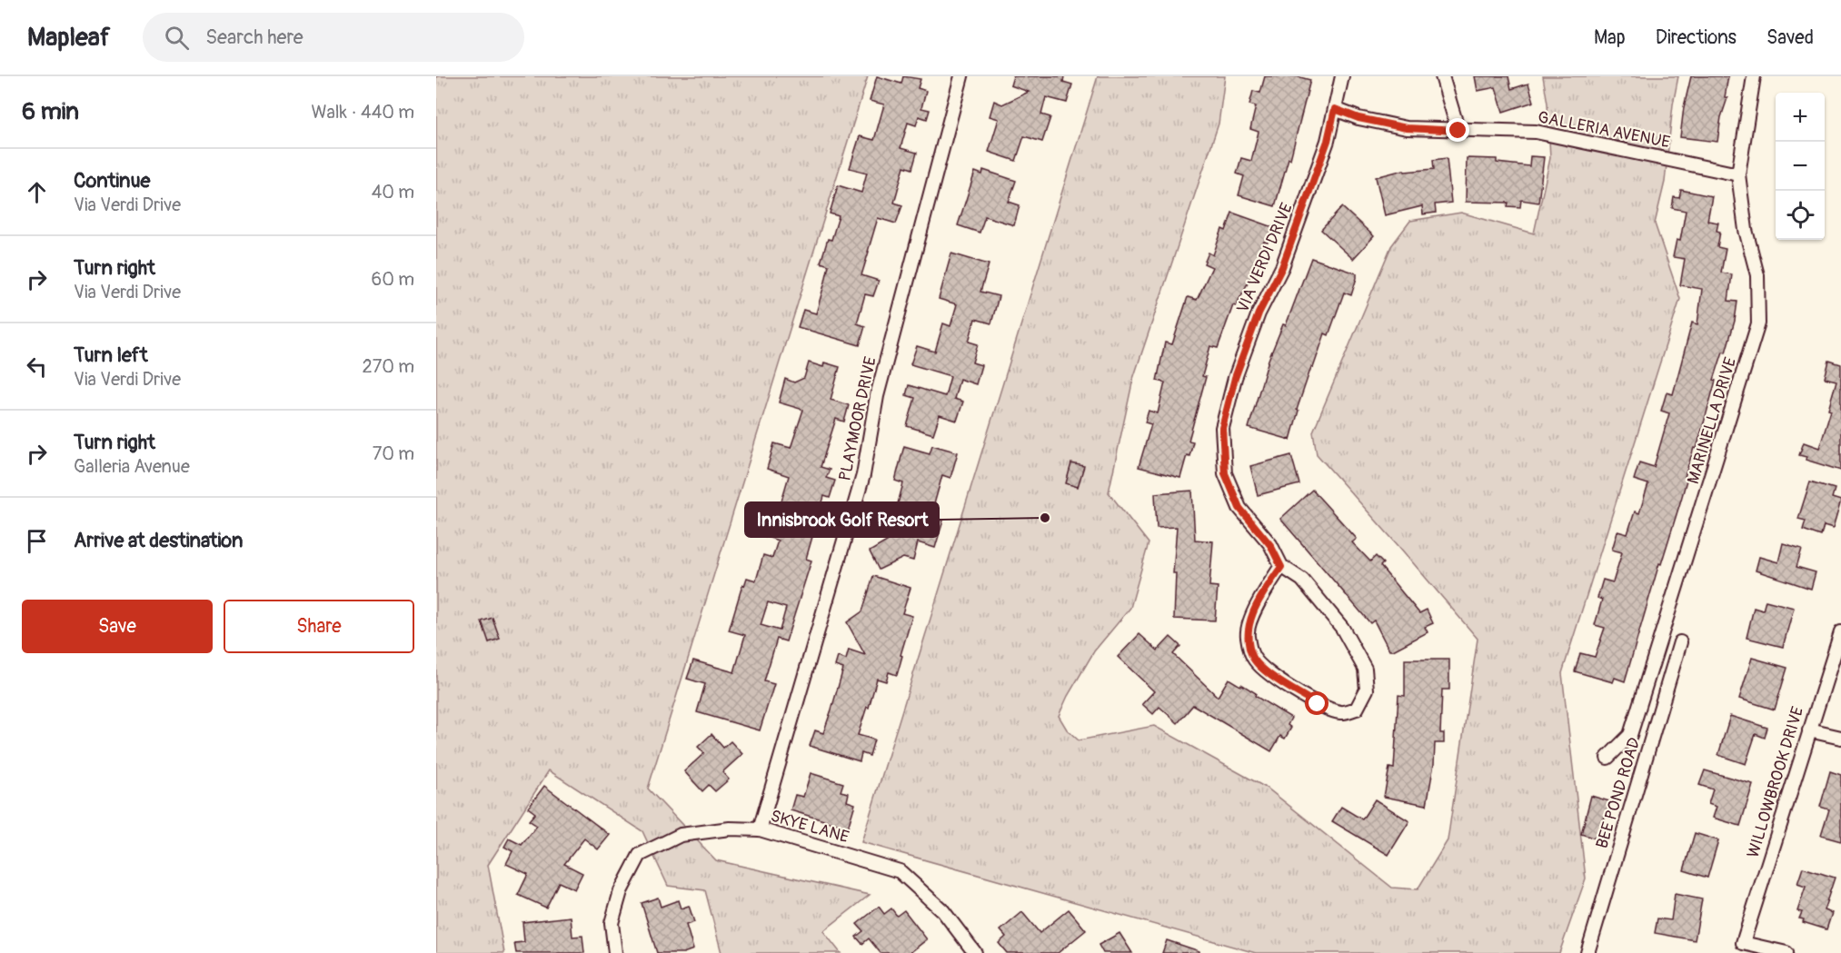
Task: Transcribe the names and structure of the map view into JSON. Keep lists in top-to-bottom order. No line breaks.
{"streets":{"street":["GALLERIA AVENUE","VIA VERDI DRIVE","PLAYMOOR DRIVE","MARINELLA DRIVE","WILLOWBROOK DRIVE","BEE POND ROAD","SKYE LANE"]},"crossings":[["GALLERIA AVENUE","VIA VERDI DRIVE"],["GALLERIA AVENUE","MARINELLA DRIVE"],["PLAYMOOR DRIVE","SKYE LANE"]],"places":["Innisbrook Golf Resort"],"page":{"header":"Mapleaf","search":"Search here","nav":["Map","Directions","Saved"],"heading":["6 min","Walk · 440 m"],"map_buttons":["+","−"],"list":[["Continue","Via Verdi Drive","40 m"],["Turn right","Via Verdi Drive","60 m"],["Turn left","Via Verdi Drive","270 m"],["Turn right","Galleria Avenue","70 m"],"Arrive at destination"],"buttons":["Save","Share"]}}
